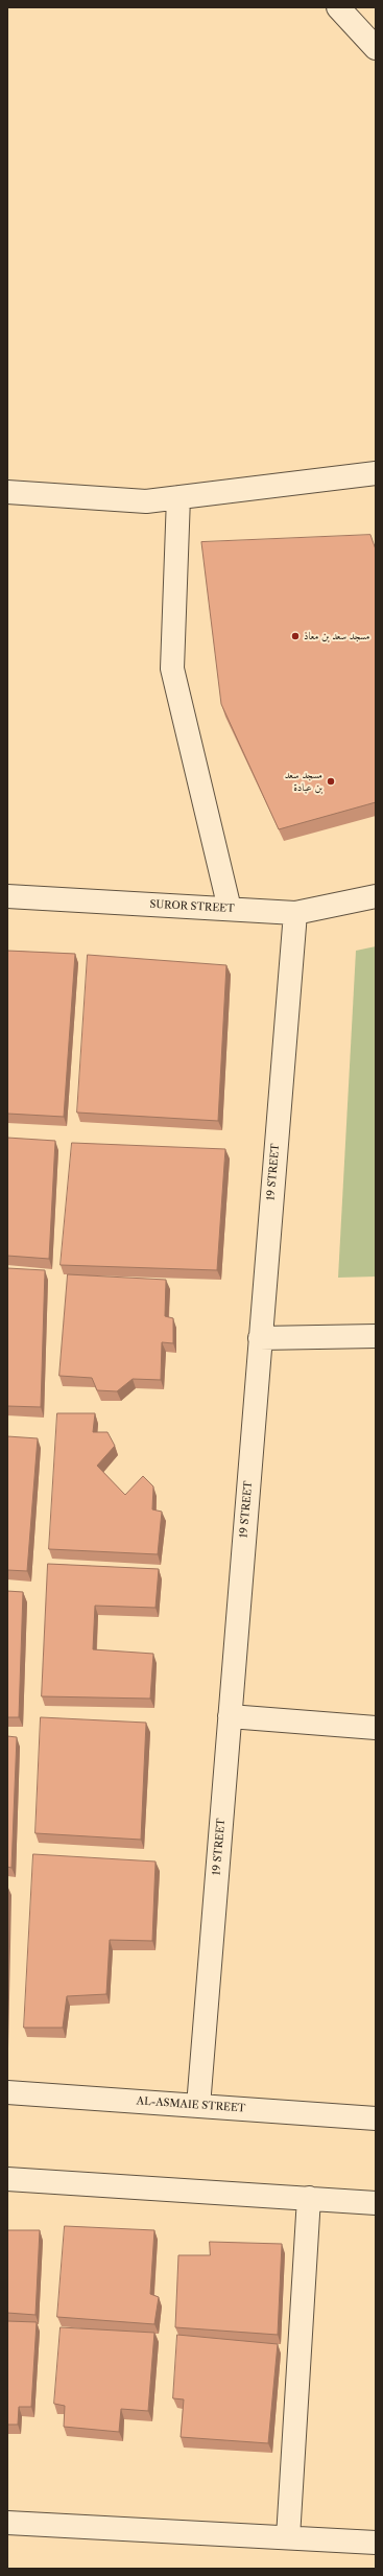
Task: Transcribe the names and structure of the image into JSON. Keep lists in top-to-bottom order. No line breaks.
{"streets":{"street":["SUROR STREET","19 STREET","AL-ASMAIE STREET"]},"crossings":[["SUROR STREET","19 STREET"],["19 STREET","AL-ASMAIE STREET"]],"places":["مسجد سعد بن معاذ","مسجد سعد بن عبادة"]}
